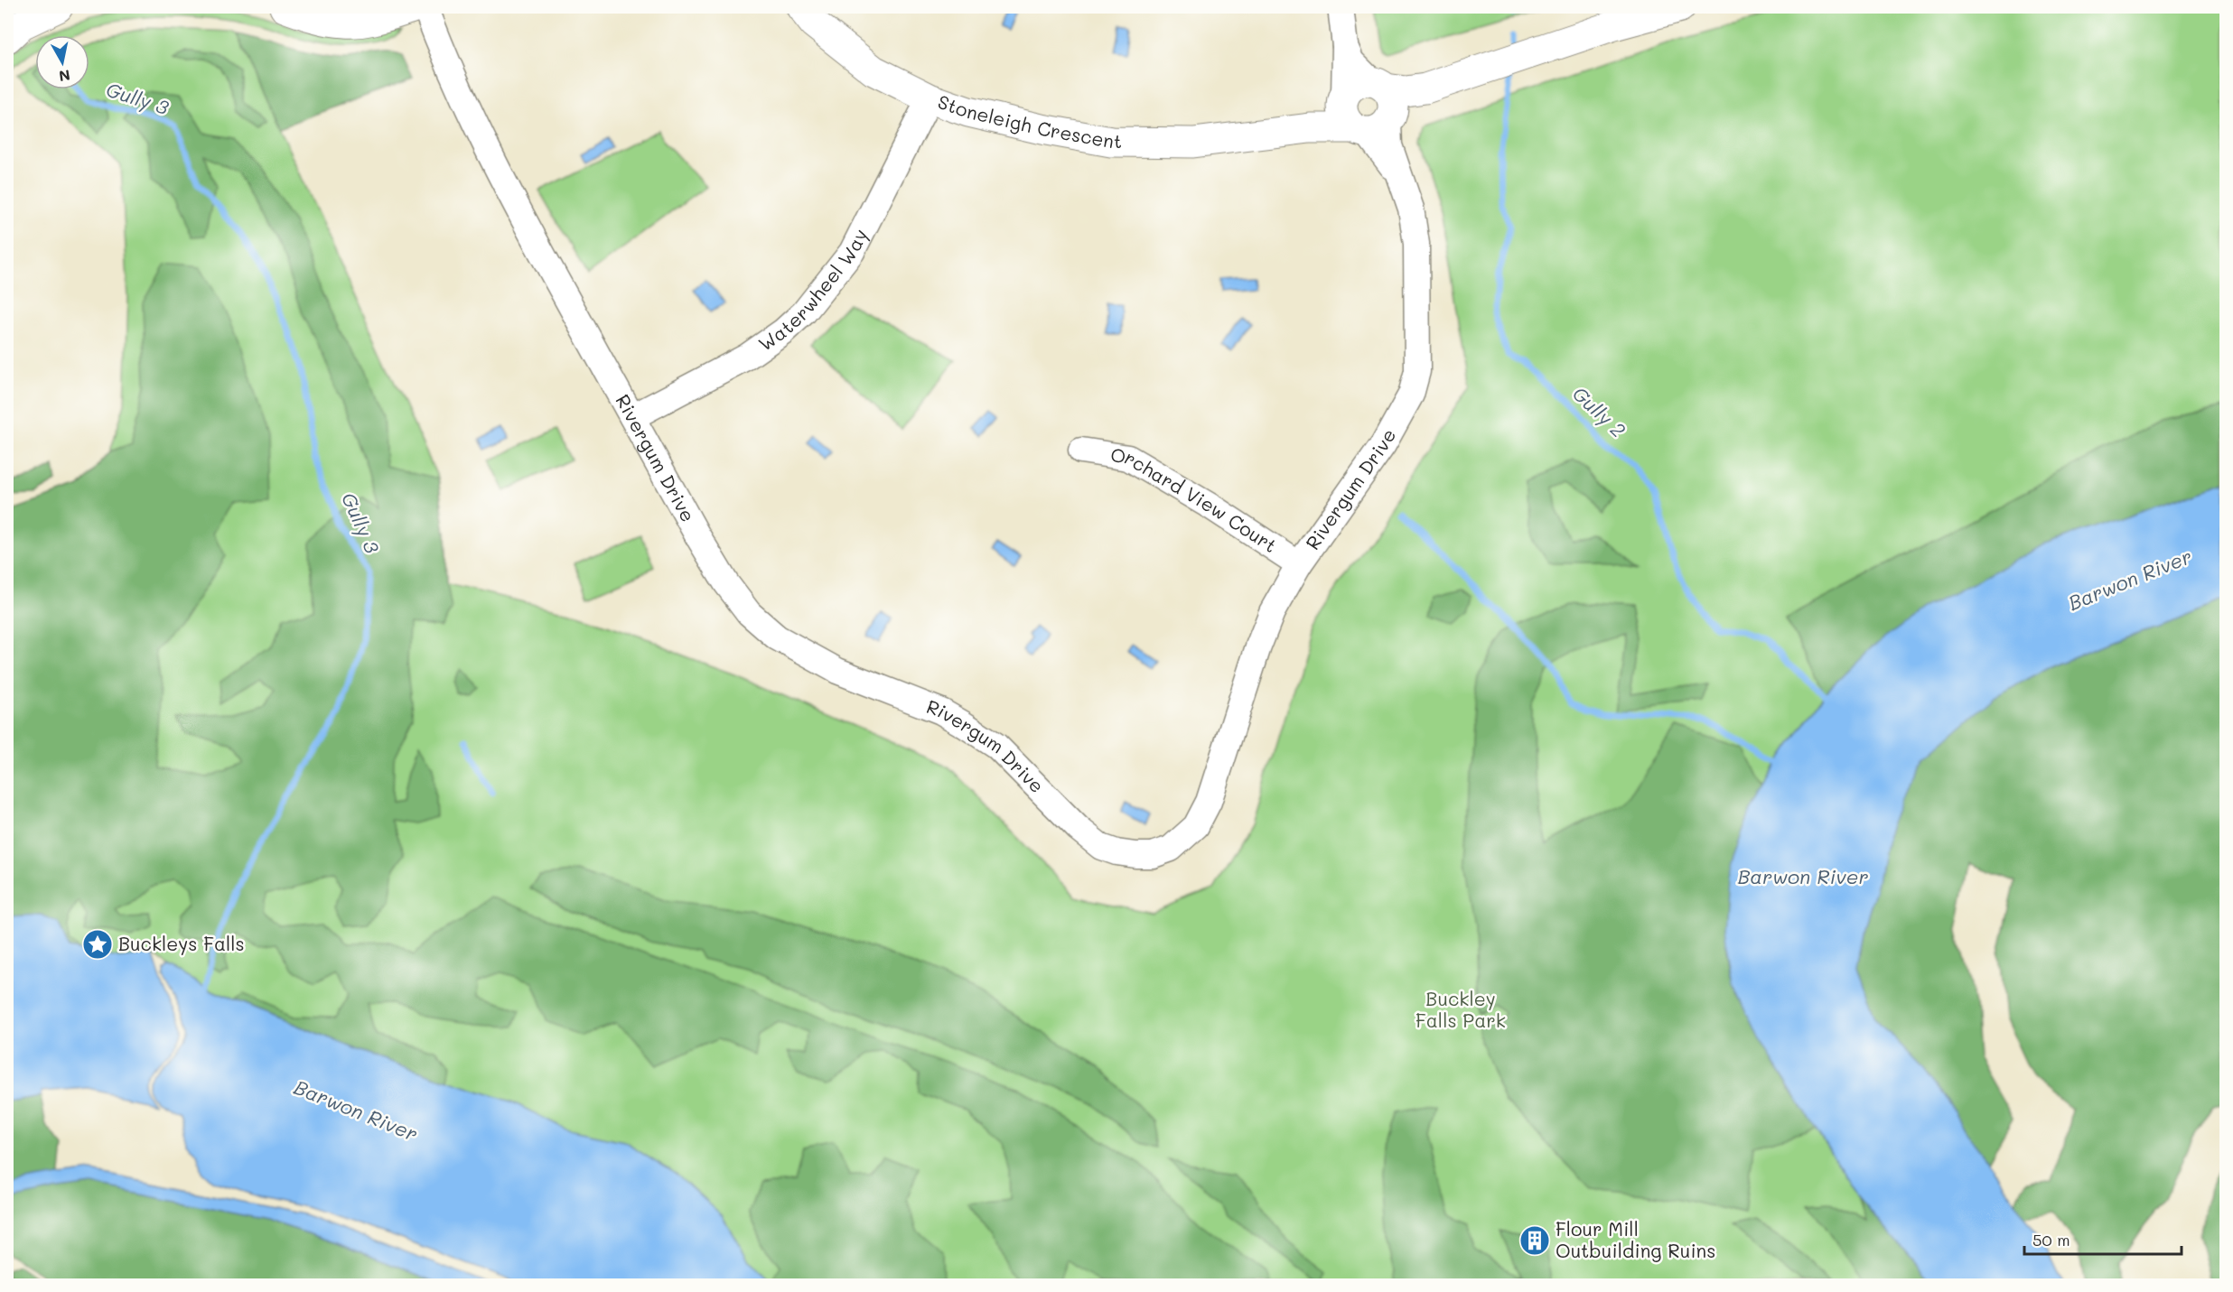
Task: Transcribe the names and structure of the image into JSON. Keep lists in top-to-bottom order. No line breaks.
{"streets":{"street":["Stoneleigh Crescent","Waterwheel Way","Rivergum Drive","Orchard View Court"]},"crossings":[["Stoneleigh Crescent","Waterwheel Way"],["Stoneleigh Crescent","Rivergum Drive"],["Waterwheel Way","Rivergum Drive"],["Rivergum Drive","Orchard View Court"]],"water":["Gully 3","Gully 2","Barwon River"],"parks":["Buckley Falls Park"],"places":{"place":["Buckleys Falls"],"building":["Flour Mill Outbuilding Ruins"]},"scale_bar":"50 m","north":"bottom"}
